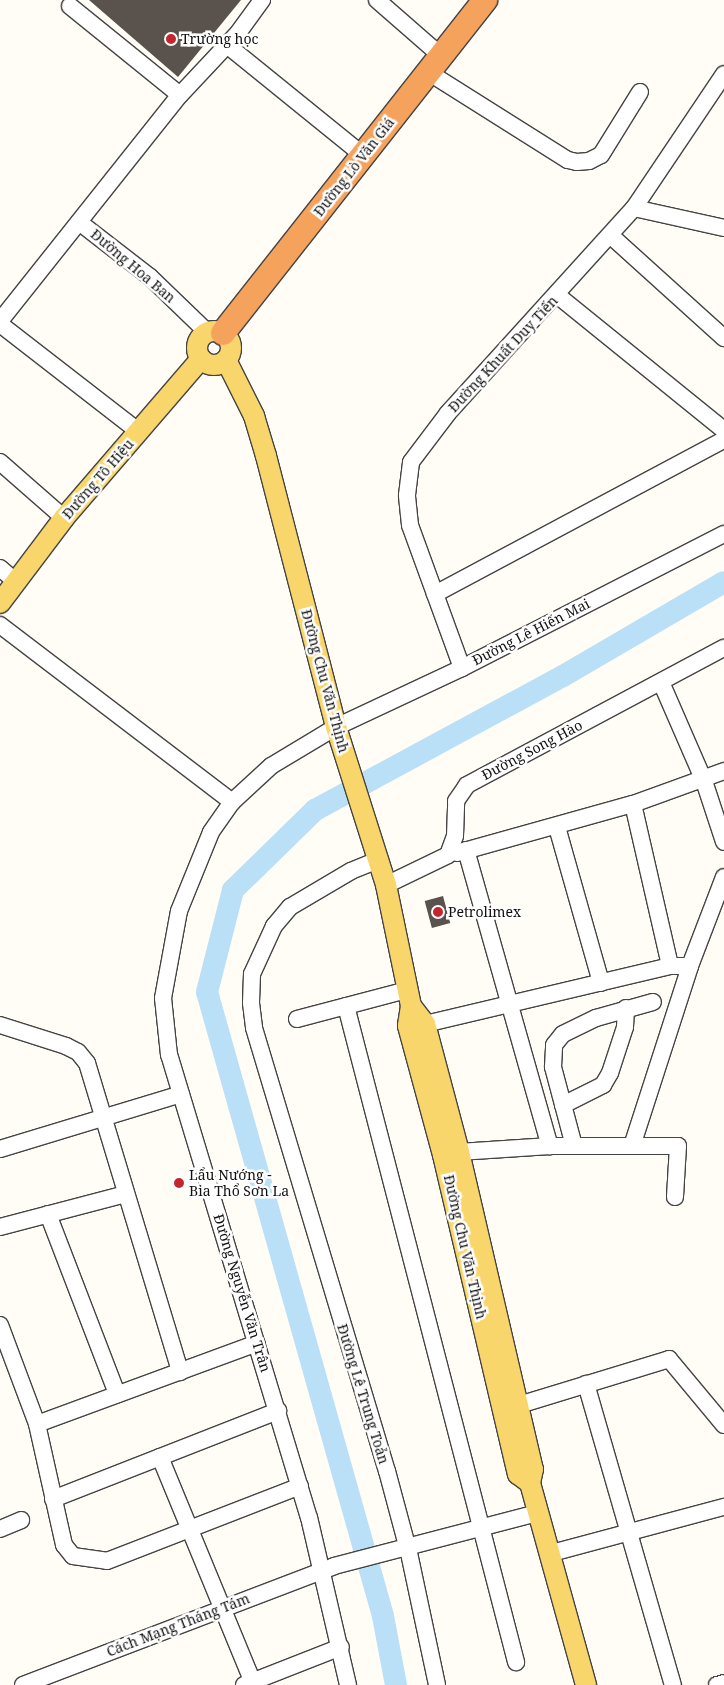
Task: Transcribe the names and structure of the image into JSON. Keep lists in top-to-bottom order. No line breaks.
{"streets":{"highway":["Đường Lò Văn Giá"],"main road":["Đường Tô Hiệu","Đường Chu Văn Thịnh"],"street":["Đường Hoa Ban","Đường Khuất Duy Tiến","Đường Lê Hiến Mai","Đường Song Hào","Đường Nguyễn Văn Trân","Đường Lê Trung Toản","Cách Mạng Tháng Tám"]},"crossings":[["Đường Lò Văn Giá","Đường Hoa Ban"],["Đường Lò Văn Giá","Đường Tô Hiệu"],["Đường Lò Văn Giá","Đường Chu Văn Thịnh"],["Đường Hoa Ban","Đường Tô Hiệu"],["Đường Hoa Ban","Đường Chu Văn Thịnh"],["Đường Khuất Duy Tiến","Đường Lê Hiến Mai"],["Đường Tô Hiệu","Đường Chu Văn Thịnh"],["Đường Lê Hiến Mai","Đường Chu Văn Thịnh"],["Đường Lê Hiến Mai","Đường Nguyễn Văn Trân"],["Đường Chu Văn Thịnh","Đường Nguyễn Văn Trân"],["Đường Chu Văn Thịnh","Đường Lê Trung Toản"],["Đường Nguyễn Văn Trân","Cách Mạng Tháng Tám"],["Đường Lê Trung Toản","Cách Mạng Tháng Tám"]],"places":["Trường học","Petrolimex","Lẩu Nướng - Bia Thổ Sơn La"]}
